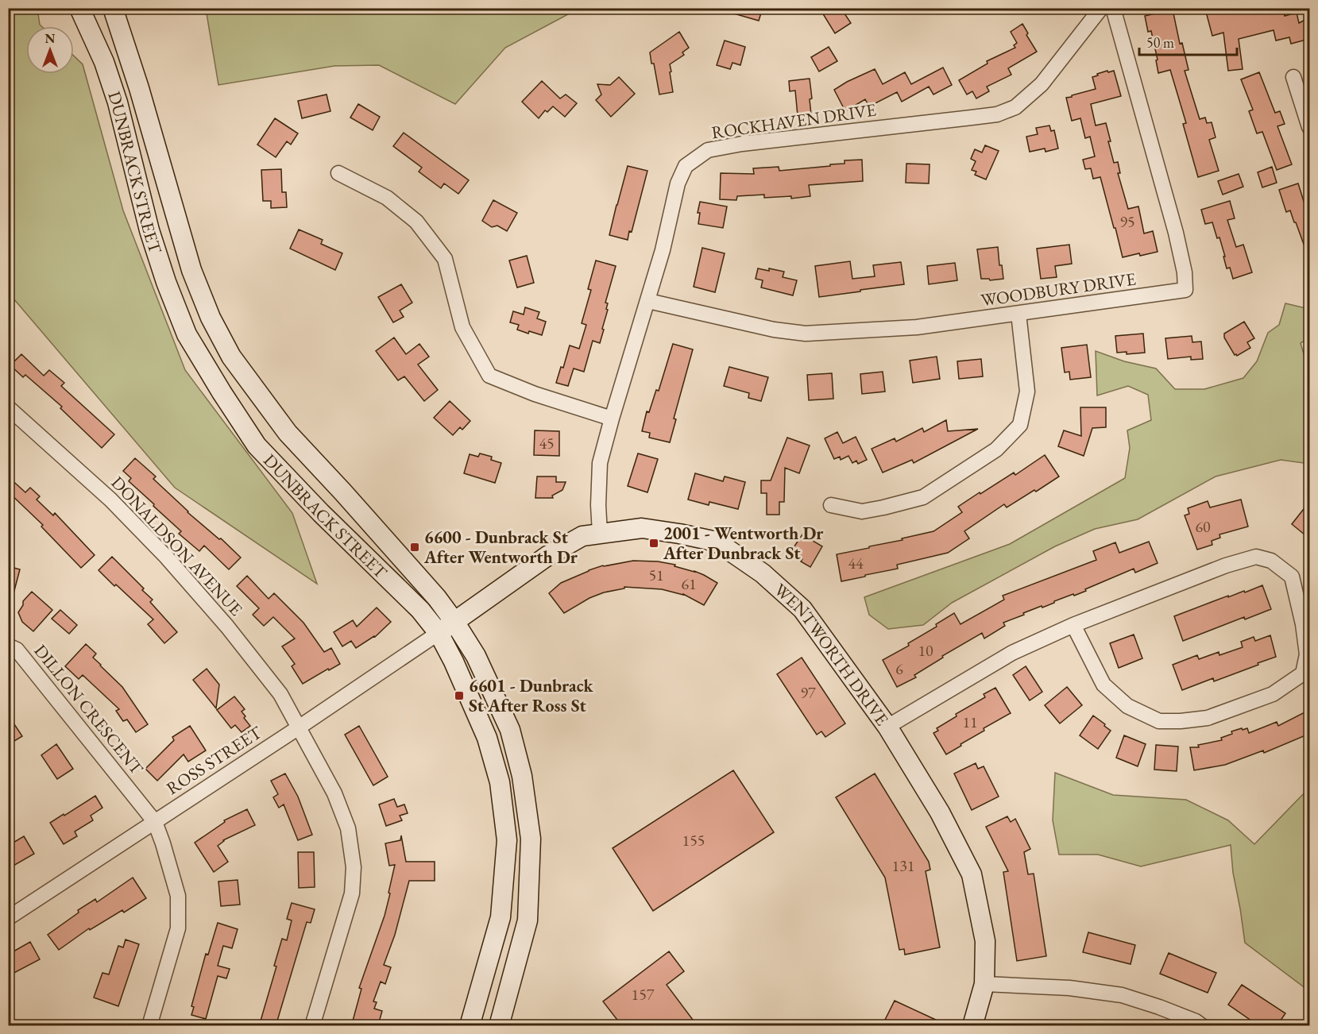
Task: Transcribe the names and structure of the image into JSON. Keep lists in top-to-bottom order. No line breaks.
{"streets":{"main road":["DUNBRACK STREET","WENTWORTH DRIVE"],"street":["ROCKHAVEN DRIVE","WOODBURY DRIVE","DONALDSON AVENUE","DILLON CRESCENT","ROSS STREET"]},"crossings":[["ROCKHAVEN DRIVE","WOODBURY DRIVE"],["ROCKHAVEN DRIVE","WENTWORTH DRIVE"],["DUNBRACK STREET","WENTWORTH DRIVE"],["DUNBRACK STREET","ROSS STREET"],["DONALDSON AVENUE","ROSS STREET"],["WENTWORTH DRIVE","ROSS STREET"],["DILLON CRESCENT","ROSS STREET"]],"places":{"transit":["2001 - Wentworth Dr After Dunbrack St","6600 - Dunbrack St After Wentworth Dr","6601 - Dunbrack St After Ross St"]},"house_numbers":["95","45","60","44","51","61","10","6","97","11","155","131","157"],"scale_bar":"50 m","north":"top"}
